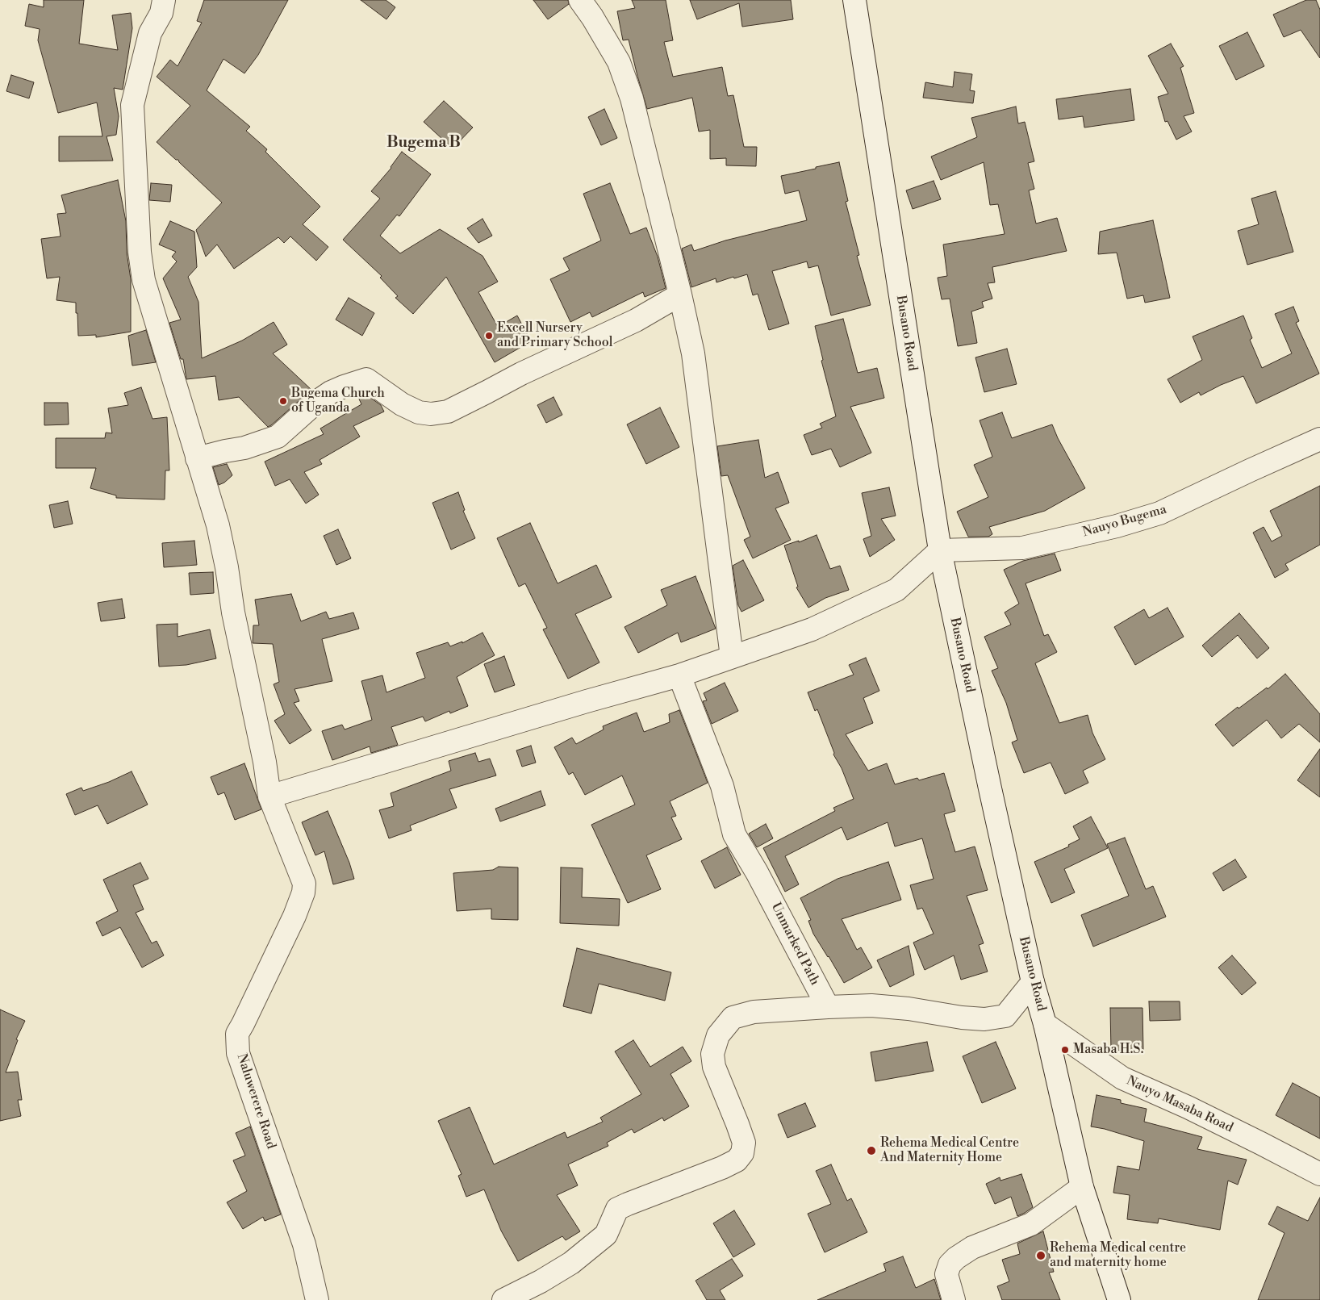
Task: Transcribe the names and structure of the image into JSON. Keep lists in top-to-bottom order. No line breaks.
{"streets":{"street":["Busano Road","Nauyo Bugema","Unmarked Path","Naluwerere Road","Nauyo Masaba Road"]},"crossings":[["Busano Road","Nauyo Bugema"],["Busano Road","Nauyo Masaba Road"]],"districts":["Bugema B"],"places":["Excell Nursery and Primary School","Bugema Church of Uganda","Masaba H.S.","Rehema Medical Centre And Maternity Home","Rehema Medical centre and maternity home"]}
